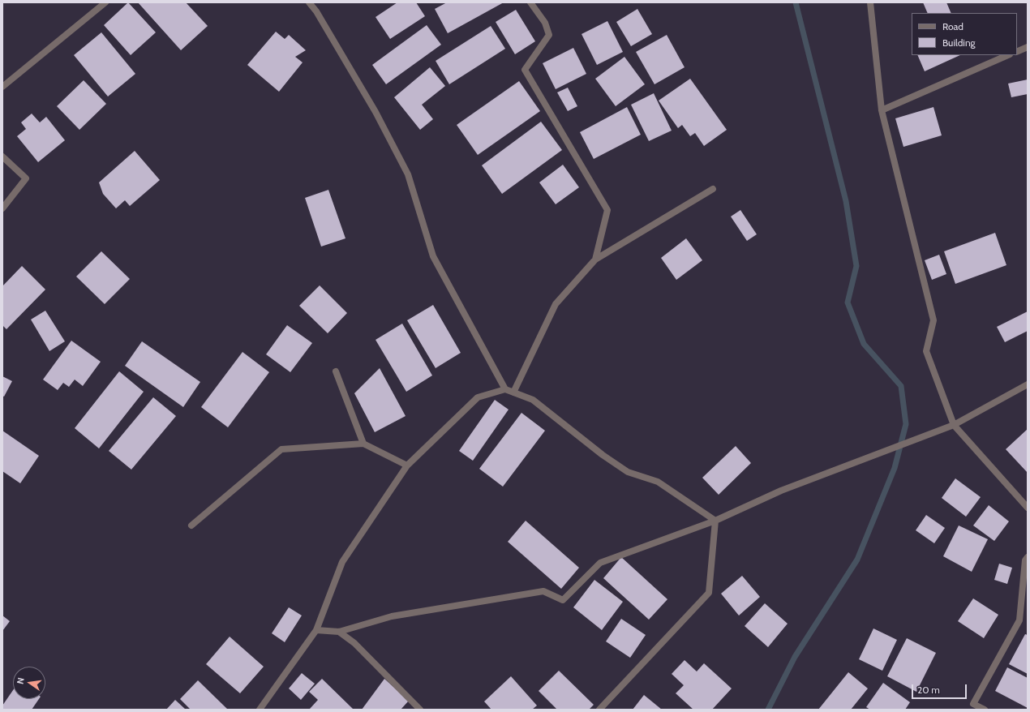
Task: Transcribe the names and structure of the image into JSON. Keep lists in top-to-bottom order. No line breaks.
{"legend":["Road","Building"],"scale_bar":"20 m","north":"left"}
